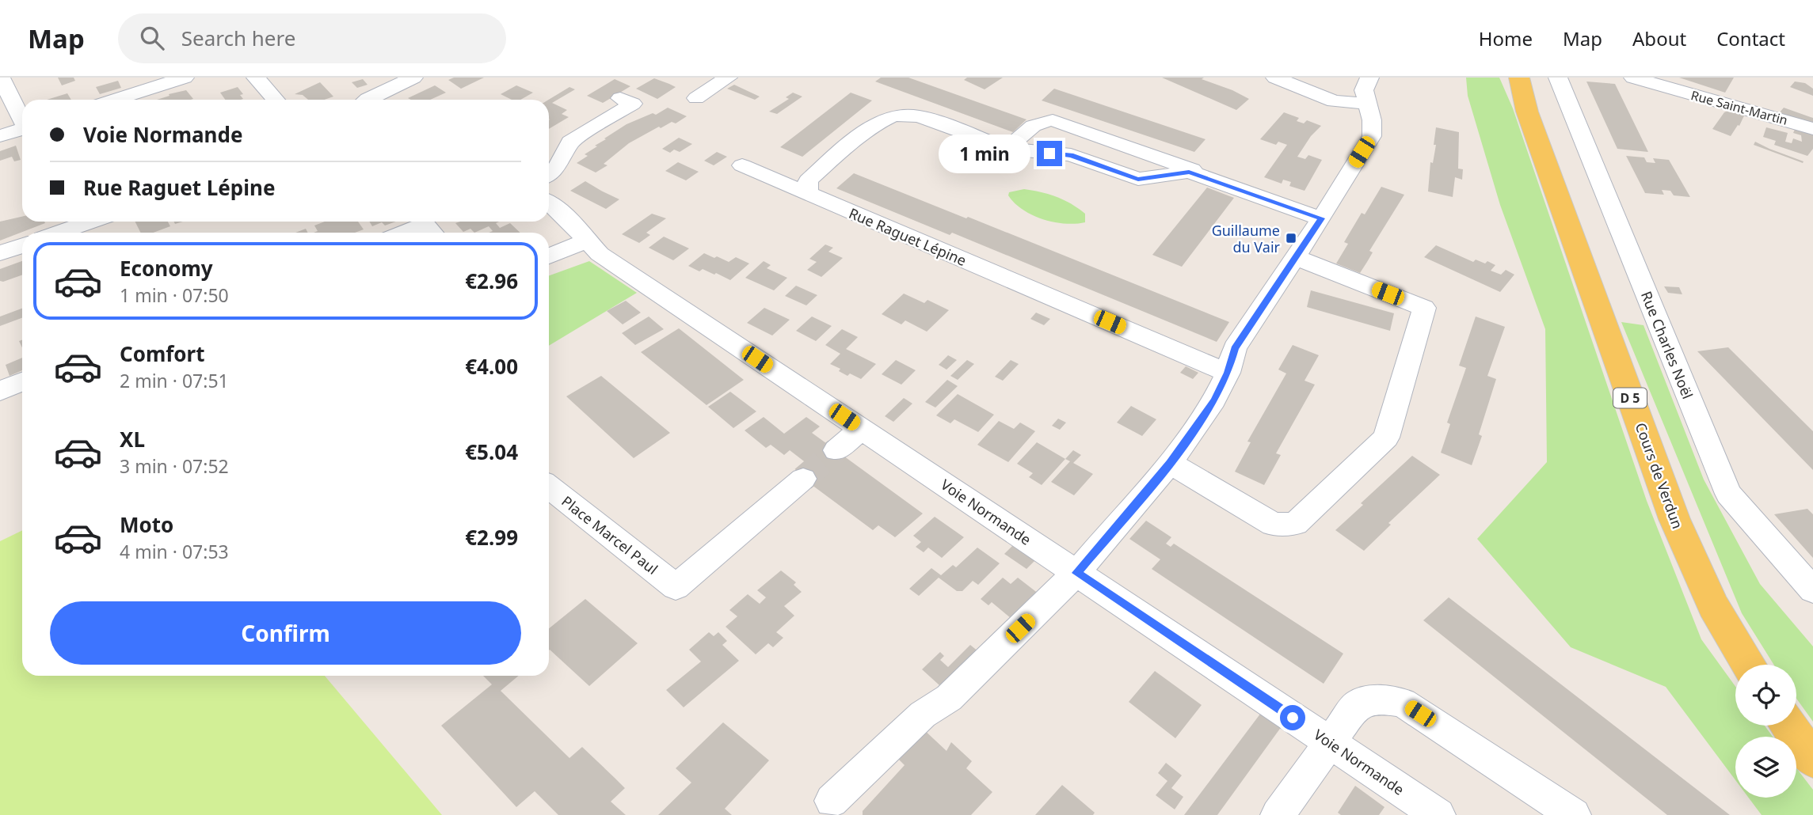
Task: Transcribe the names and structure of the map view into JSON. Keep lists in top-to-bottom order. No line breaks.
{"streets":{"main road":["D 5","Cours de Verdun"],"street":["Rue Saint-Martin","Rue Raguet Lépine","Rue Charles Noël","Voie Normande","Place Marcel Paul"]},"places":{"transit":["Guillaume du Vair"]},"page":{"header":"Map","search":"Search here","nav":["Home","Map","About","Contact"],"banner":["Voie Normande","Rue Raguet Lépine"],"bubble":"1 min","list":[{"name":"Economy","note":"1 min · 07:50","value":"€2.96"},{"name":"Comfort","note":"2 min · 07:51","value":"€4.00"},{"name":"XL","note":"3 min · 07:52","value":"€5.04"},{"name":"Moto","note":"4 min · 07:53","value":"€2.99"}],"buttons":"Confirm"}}
